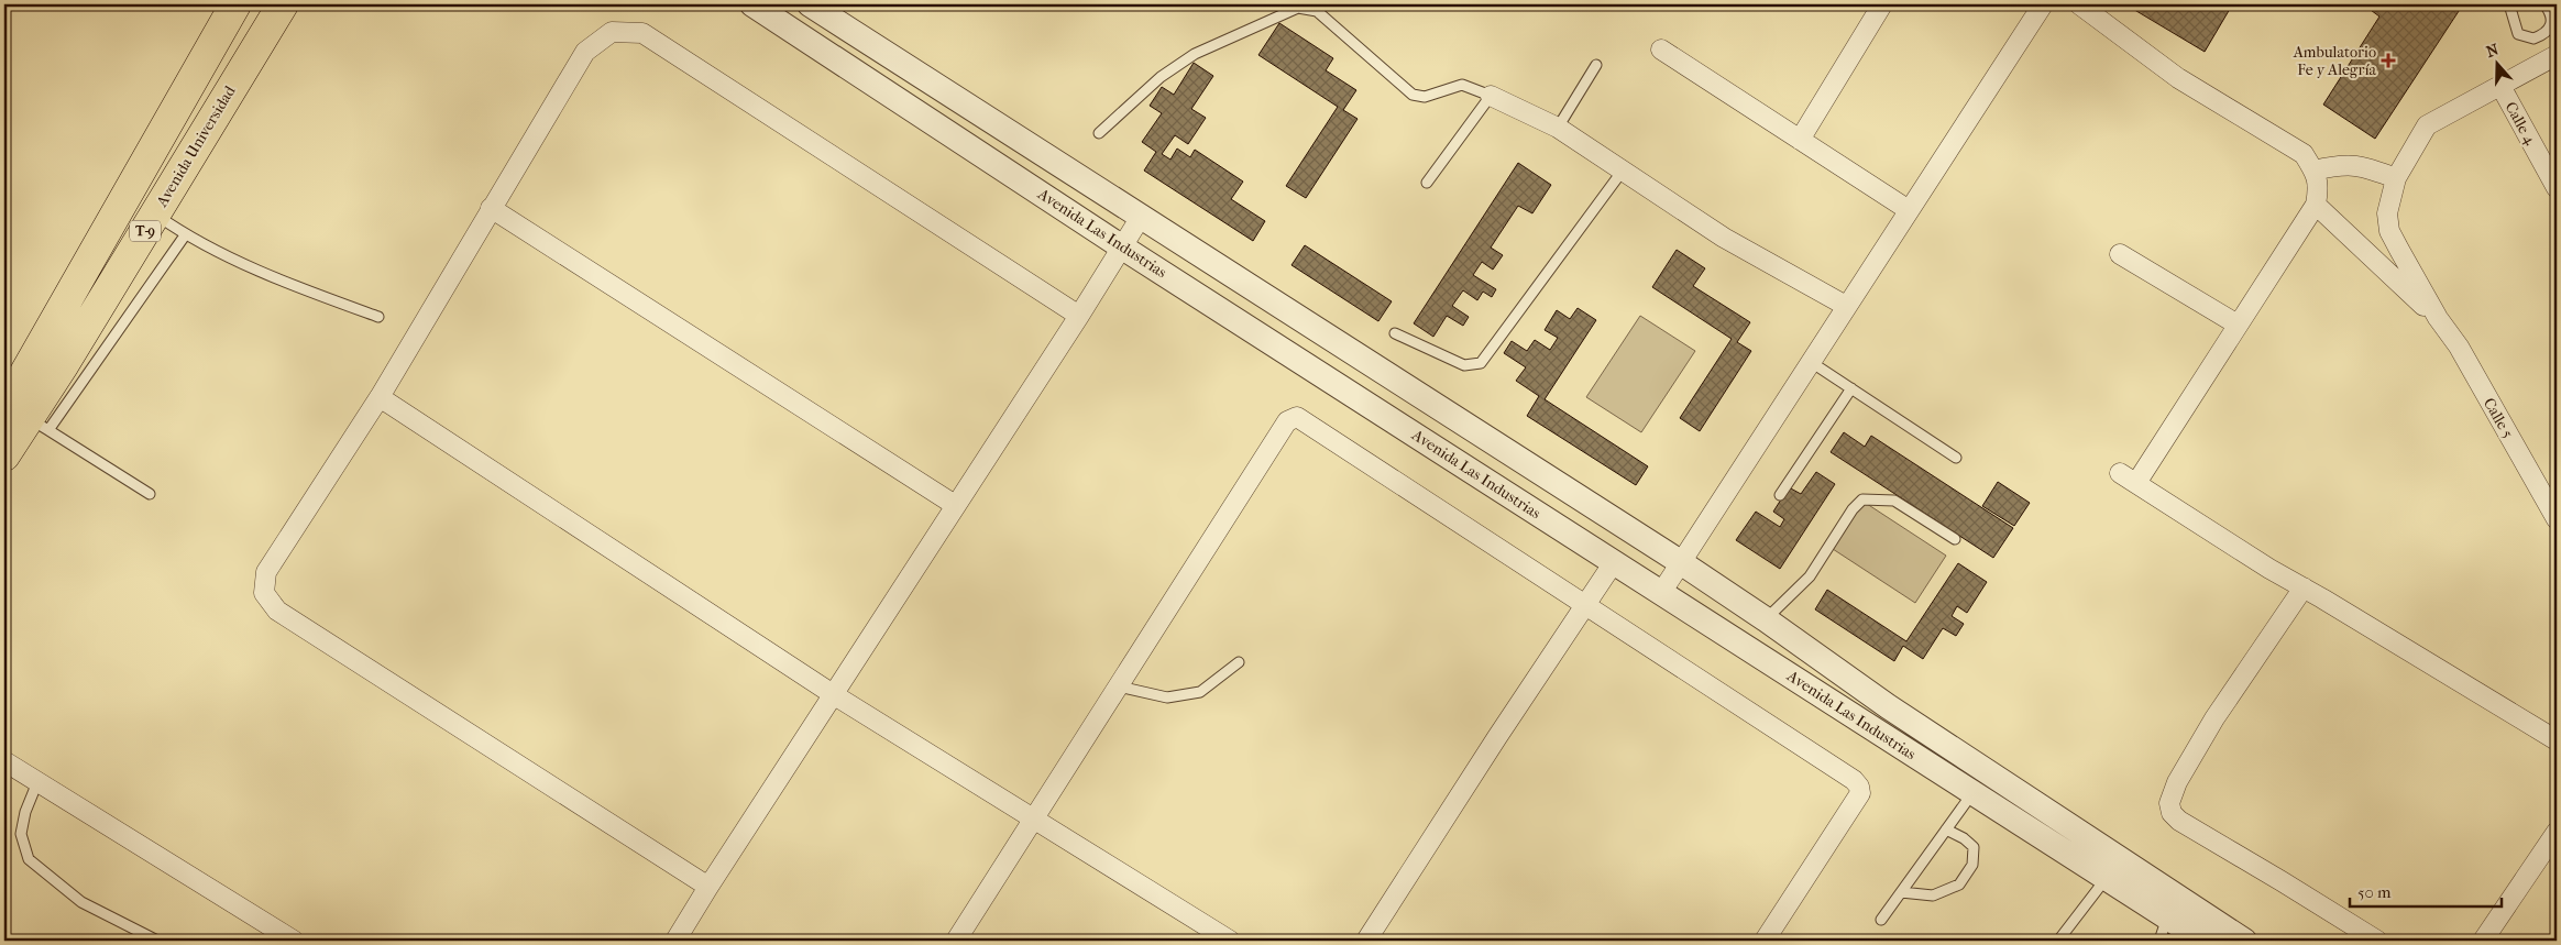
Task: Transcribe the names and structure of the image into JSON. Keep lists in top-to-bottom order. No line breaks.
{"streets":{"main road":["Avenida Universidad","T-9"],"street":["Calle 4","Avenida Las Industrias","Calle 5"]},"places":{"health":["Ambulatorio Fe y Alegría"]},"scale_bar":"50 m","north":"top"}
